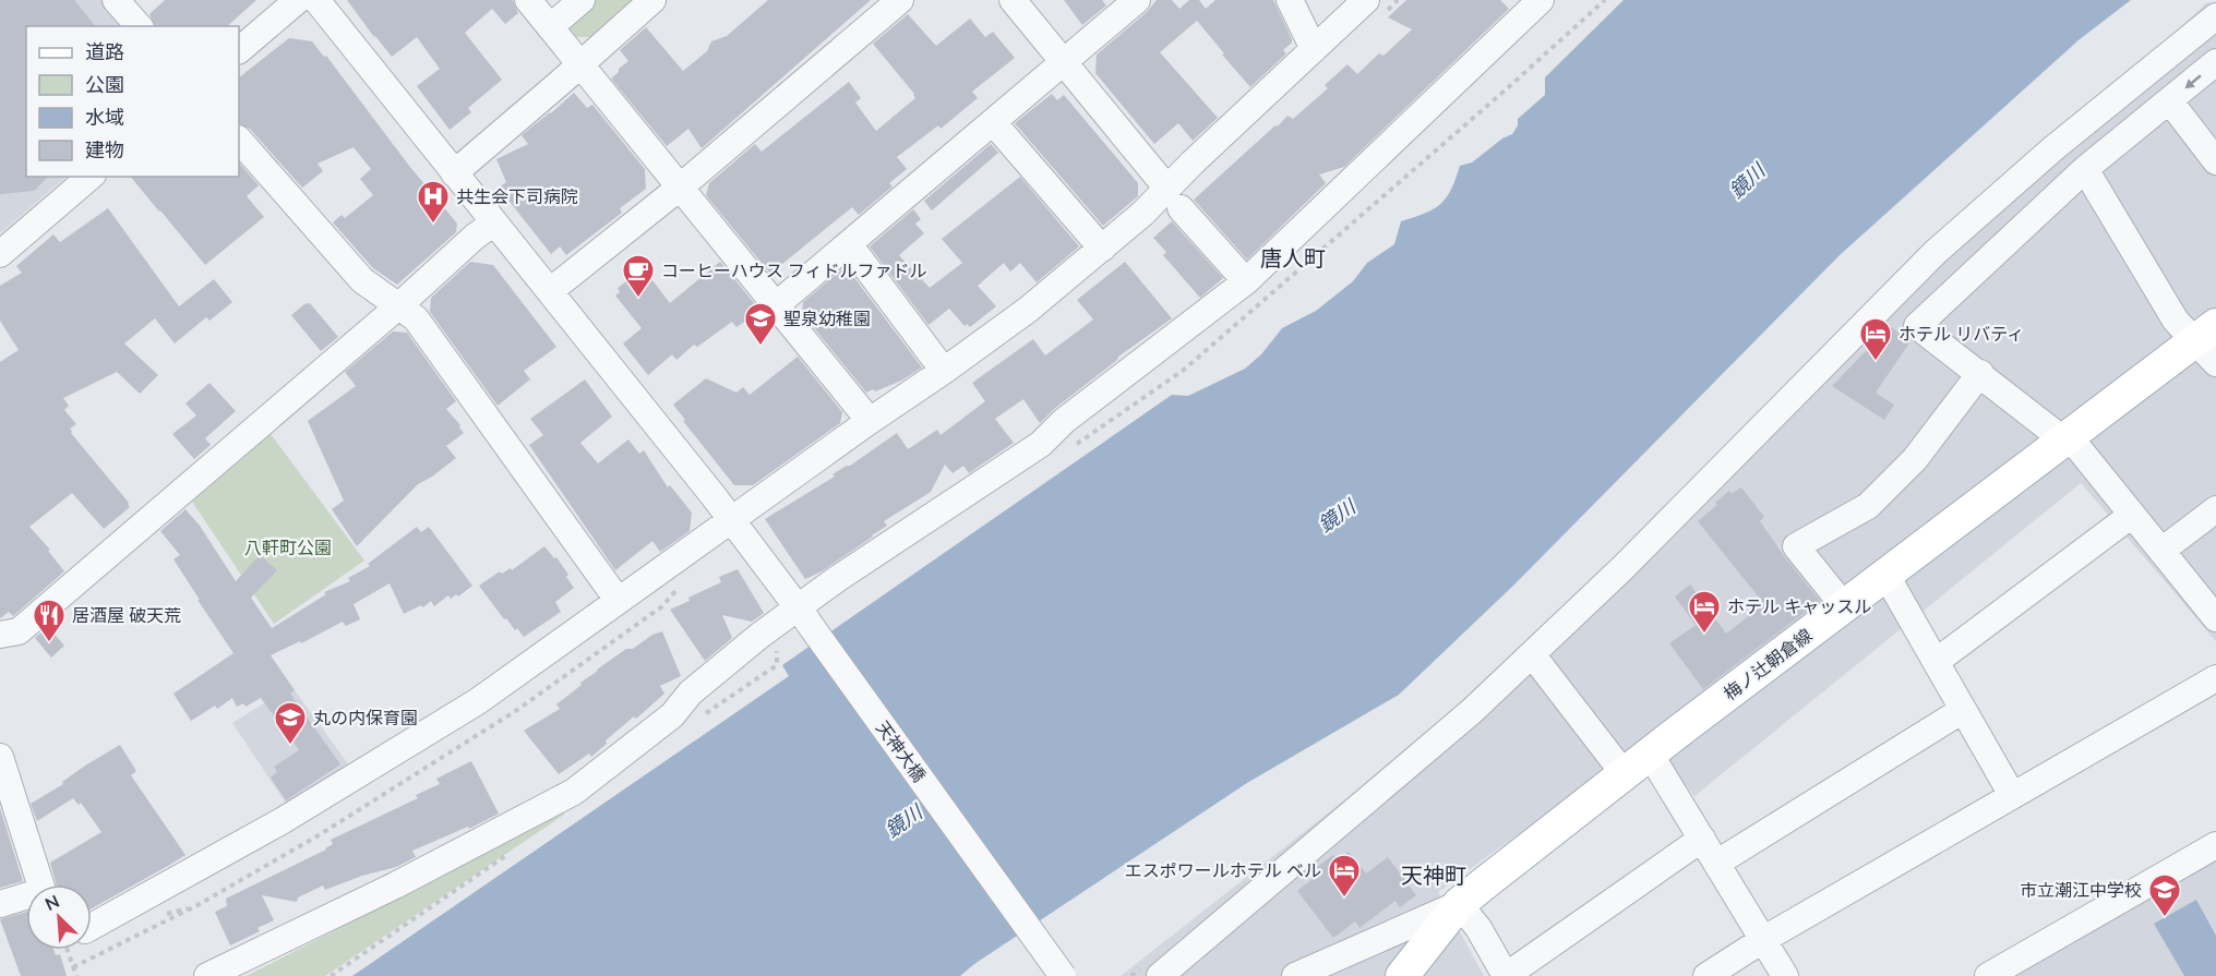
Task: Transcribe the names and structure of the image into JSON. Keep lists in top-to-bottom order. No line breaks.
{"streets":{"main road":["梅ノ辻朝倉線"],"street":["天神大橋"]},"districts":["唐人町","天神町"],"water":["鏡川"],"parks":["八軒町公園"],"places":{"hospital":["共生会下司病院"],"cafe":["コーヒーハウス フィドルファドル"],"school or university":["聖泉幼稚園","丸の内保育園","市立潮江中学校"],"hotel":["ホテル リバティ","ホテル キャッスル","エスポワールホテル ベル"],"restaurant":["居酒屋 破天荒"]},"legend":["道路","公園","水域","建物"],"north":"top left"}
